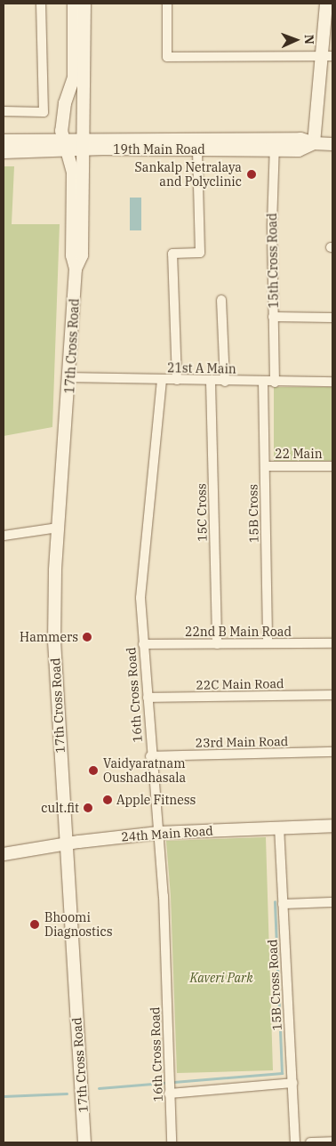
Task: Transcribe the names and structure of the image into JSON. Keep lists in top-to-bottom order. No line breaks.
{"streets":{"main road":["19th Main Road","17th Cross Road","24th Main Road"],"street":["15th Cross Road","21st A Main","22 Main","15C Cross","15B Cross","22nd B Main Road","22C Main Road","16th Cross Road","23rd Main Road","15B Cross Road"]},"crossings":[["19th Main Road","15th Cross Road"],["19th Main Road","17th Cross Road"],["15th Cross Road","21st A Main"],["17th Cross Road","21st A Main"],["17th Cross Road","24th Main Road"],["21st A Main","15C Cross"],["21st A Main","15B Cross"],["21st A Main","16th Cross Road"],["22 Main","15B Cross"],["15C Cross","22nd B Main Road"],["15B Cross","22nd B Main Road"],["22nd B Main Road","16th Cross Road"],["22C Main Road","16th Cross Road"],["16th Cross Road","23rd Main Road"],["16th Cross Road","24th Main Road"],["24th Main Road","15B Cross Road"]],"parks":["Kaveri Park"],"places":["Sankalp Netralaya and Polyclinic","Hammers","Vaidyaratnam Oushadhasala","Apple Fitness","cult.fit","Bhoomi Diagnostics"],"north":"right"}
